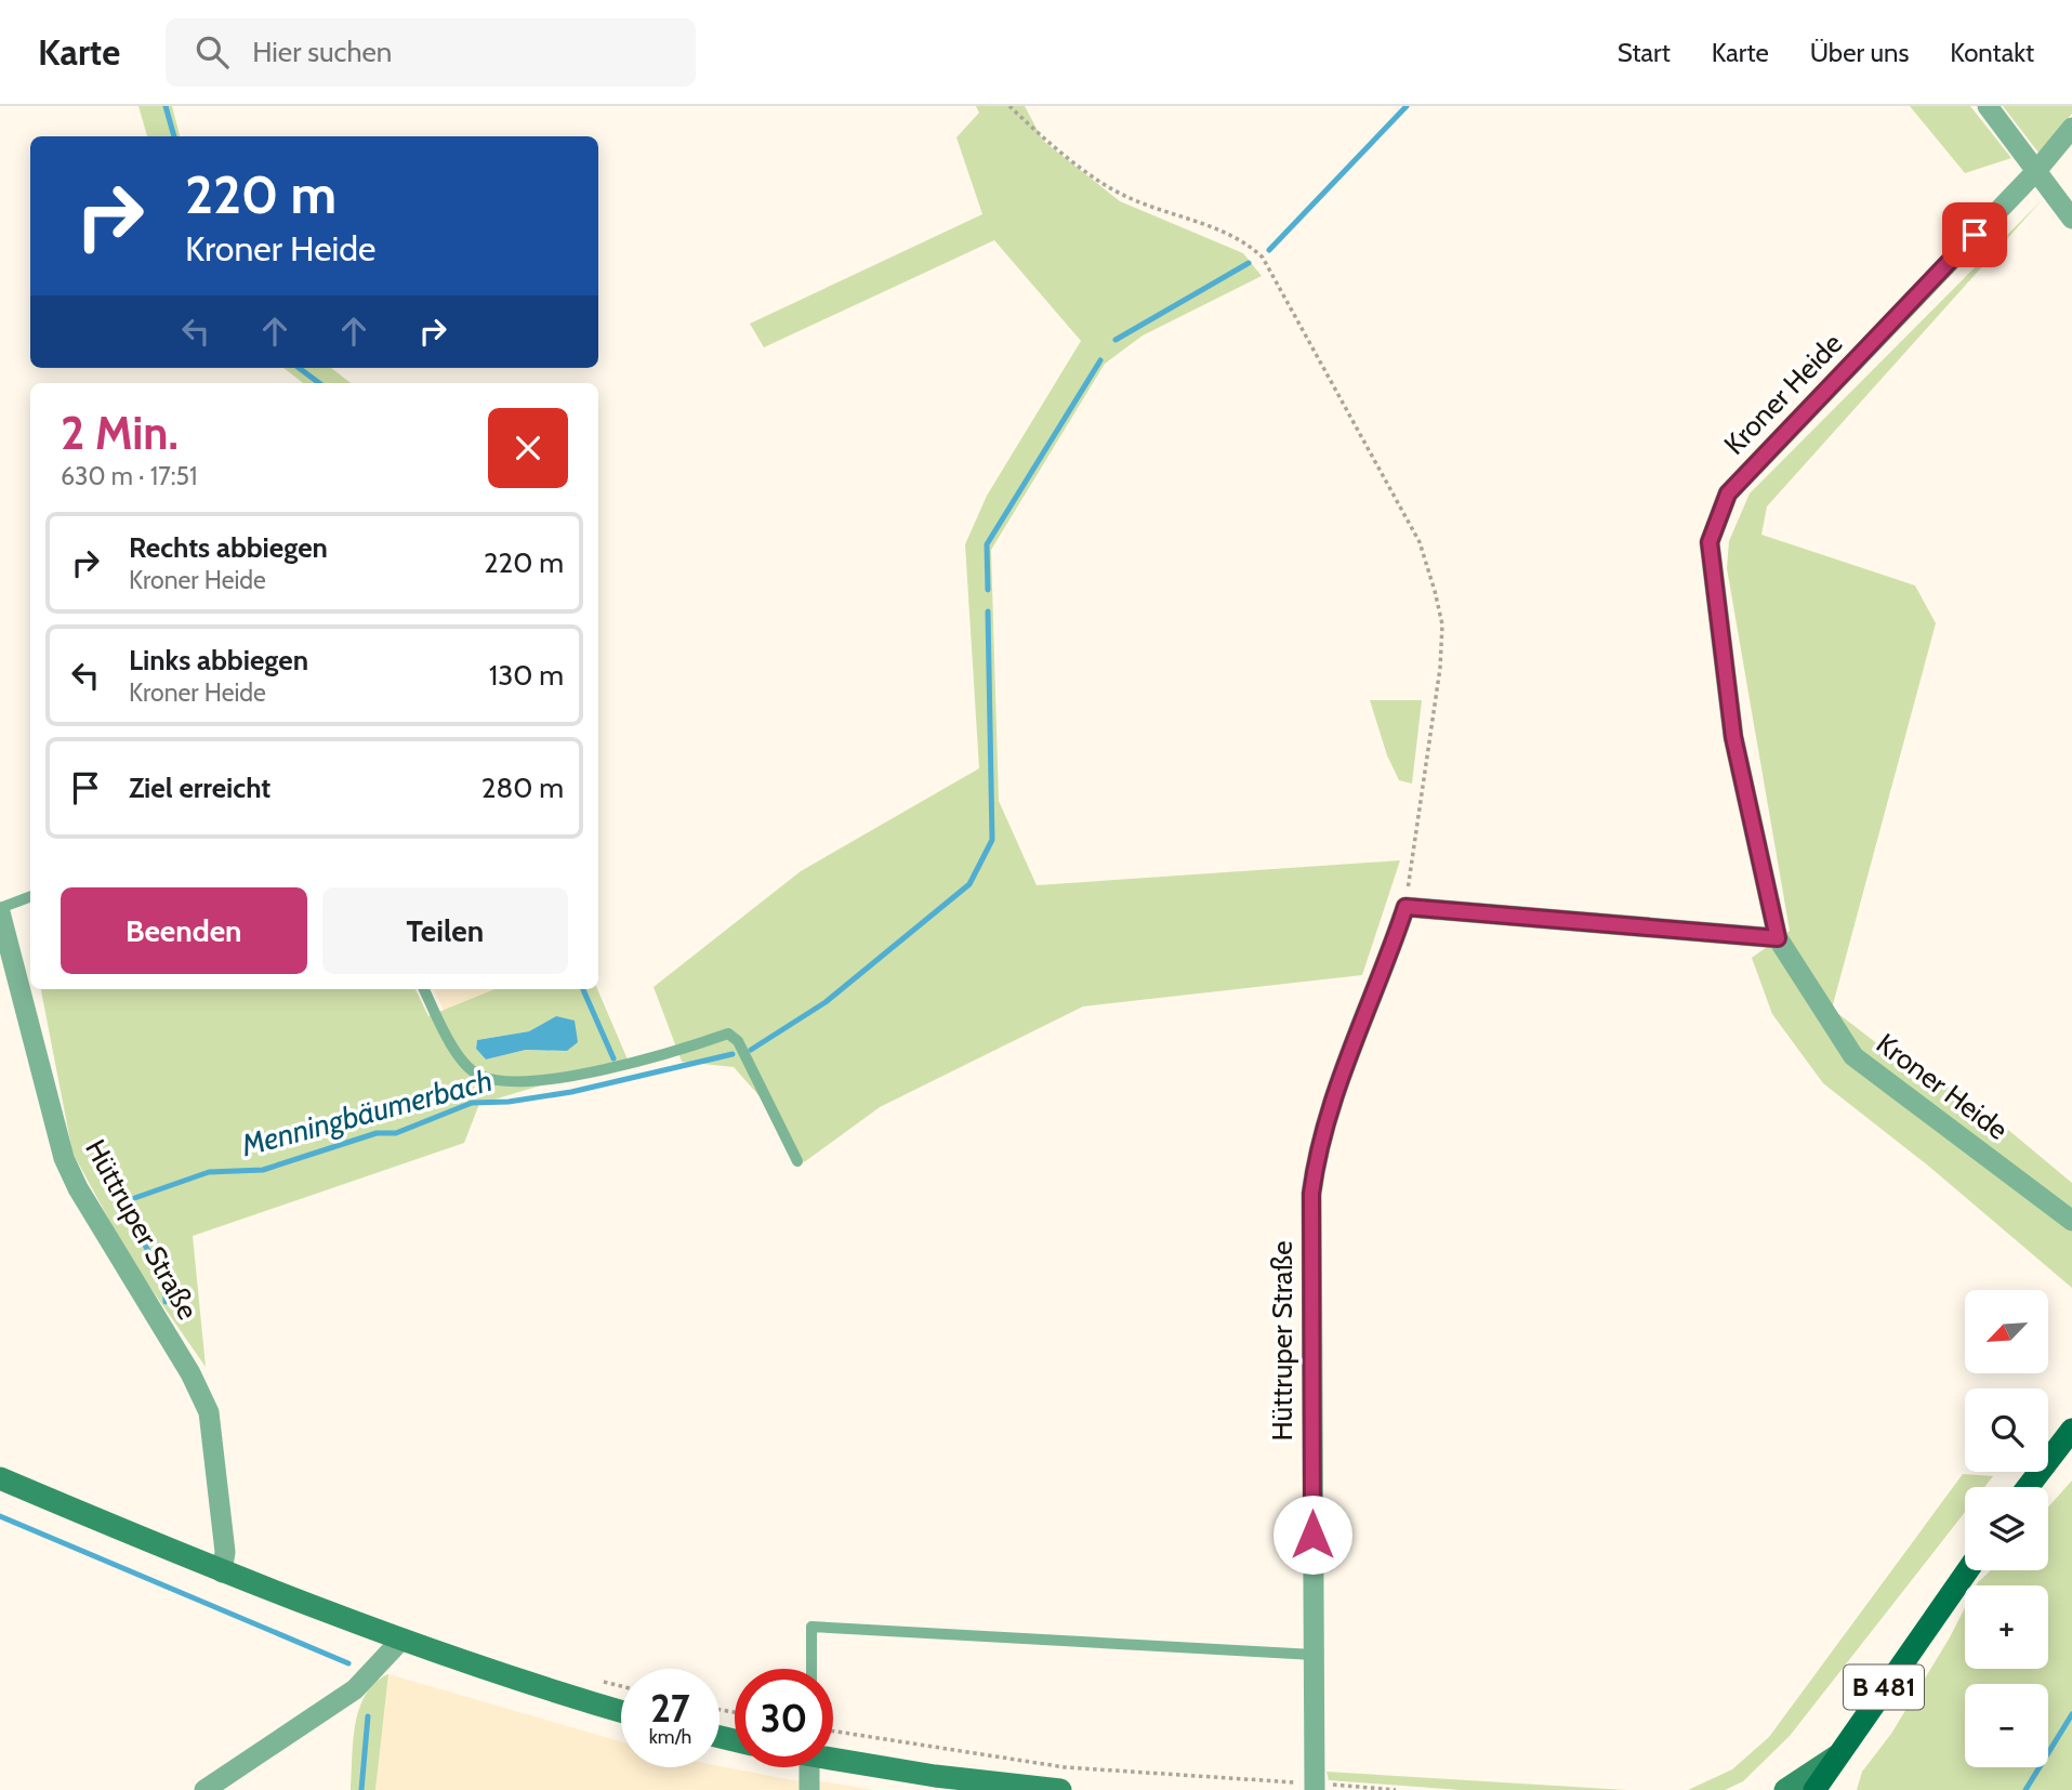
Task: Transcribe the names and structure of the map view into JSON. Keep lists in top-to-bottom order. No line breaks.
{"streets":{"main road":["B 481"],"street":["Kroner Heide","Hüttruper Straße"]},"water":["Menningbäumerbach"],"north":"bottom left","page":{"header":"Karte","search":"Hier suchen","nav":["Start","Karte","Über uns","Kontakt"],"turn":["220 m","Kroner Heide"],"heading":["2 Min.","630 m · 17:51"],"list":[{"name":"Rechts abbiegen","note":"Kroner Heide","value":"220 m"},{"name":"Links abbiegen","note":"Kroner Heide","value":"130 m"},{"name":"Ziel erreicht","value":"280 m"}],"buttons":["Beenden","Teilen"],"map_buttons":["+","−"],"speed":"27 km/h","limit":"30"}}
